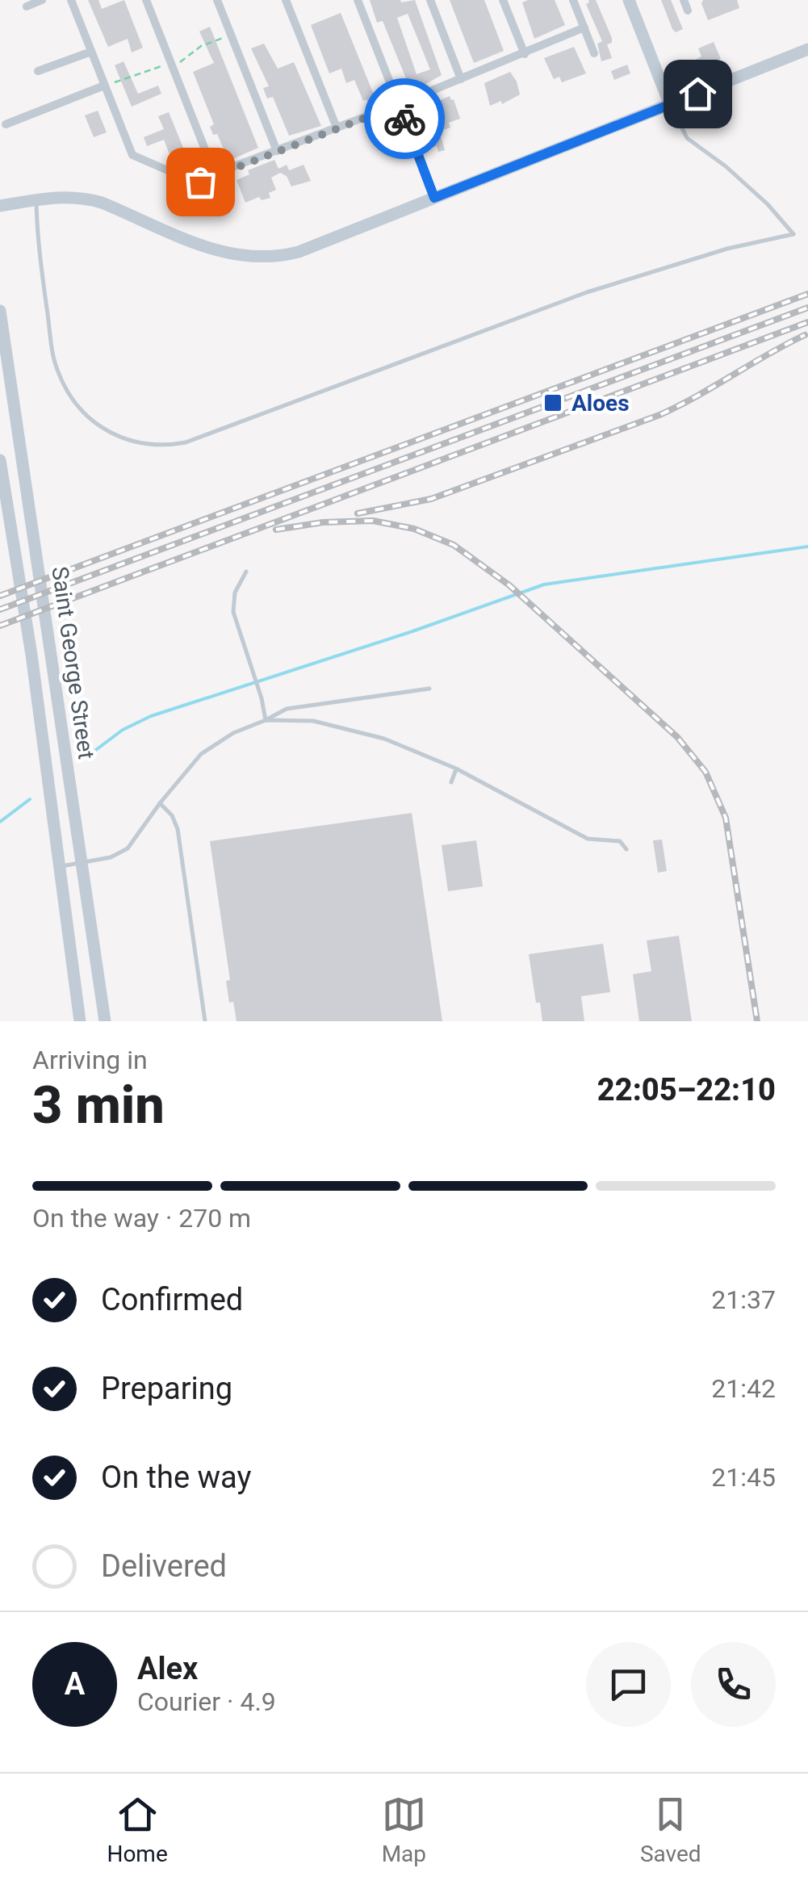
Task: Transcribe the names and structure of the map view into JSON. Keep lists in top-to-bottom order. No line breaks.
{"streets":{"main road":["Saint George Street"]},"places":{"transit":["Aloes"]},"page":{"heading":["3 min","Arriving in","22:05–22:10"],"panel":["Alex","Courier · 4.9"],"bar":"On the way · 270 m","list":[["Confirmed","21:37"],["Preparing","21:42"],["On the way","21:45"],"Delivered"],"round":"A","tabs":["Home","Map","Saved"]}}
